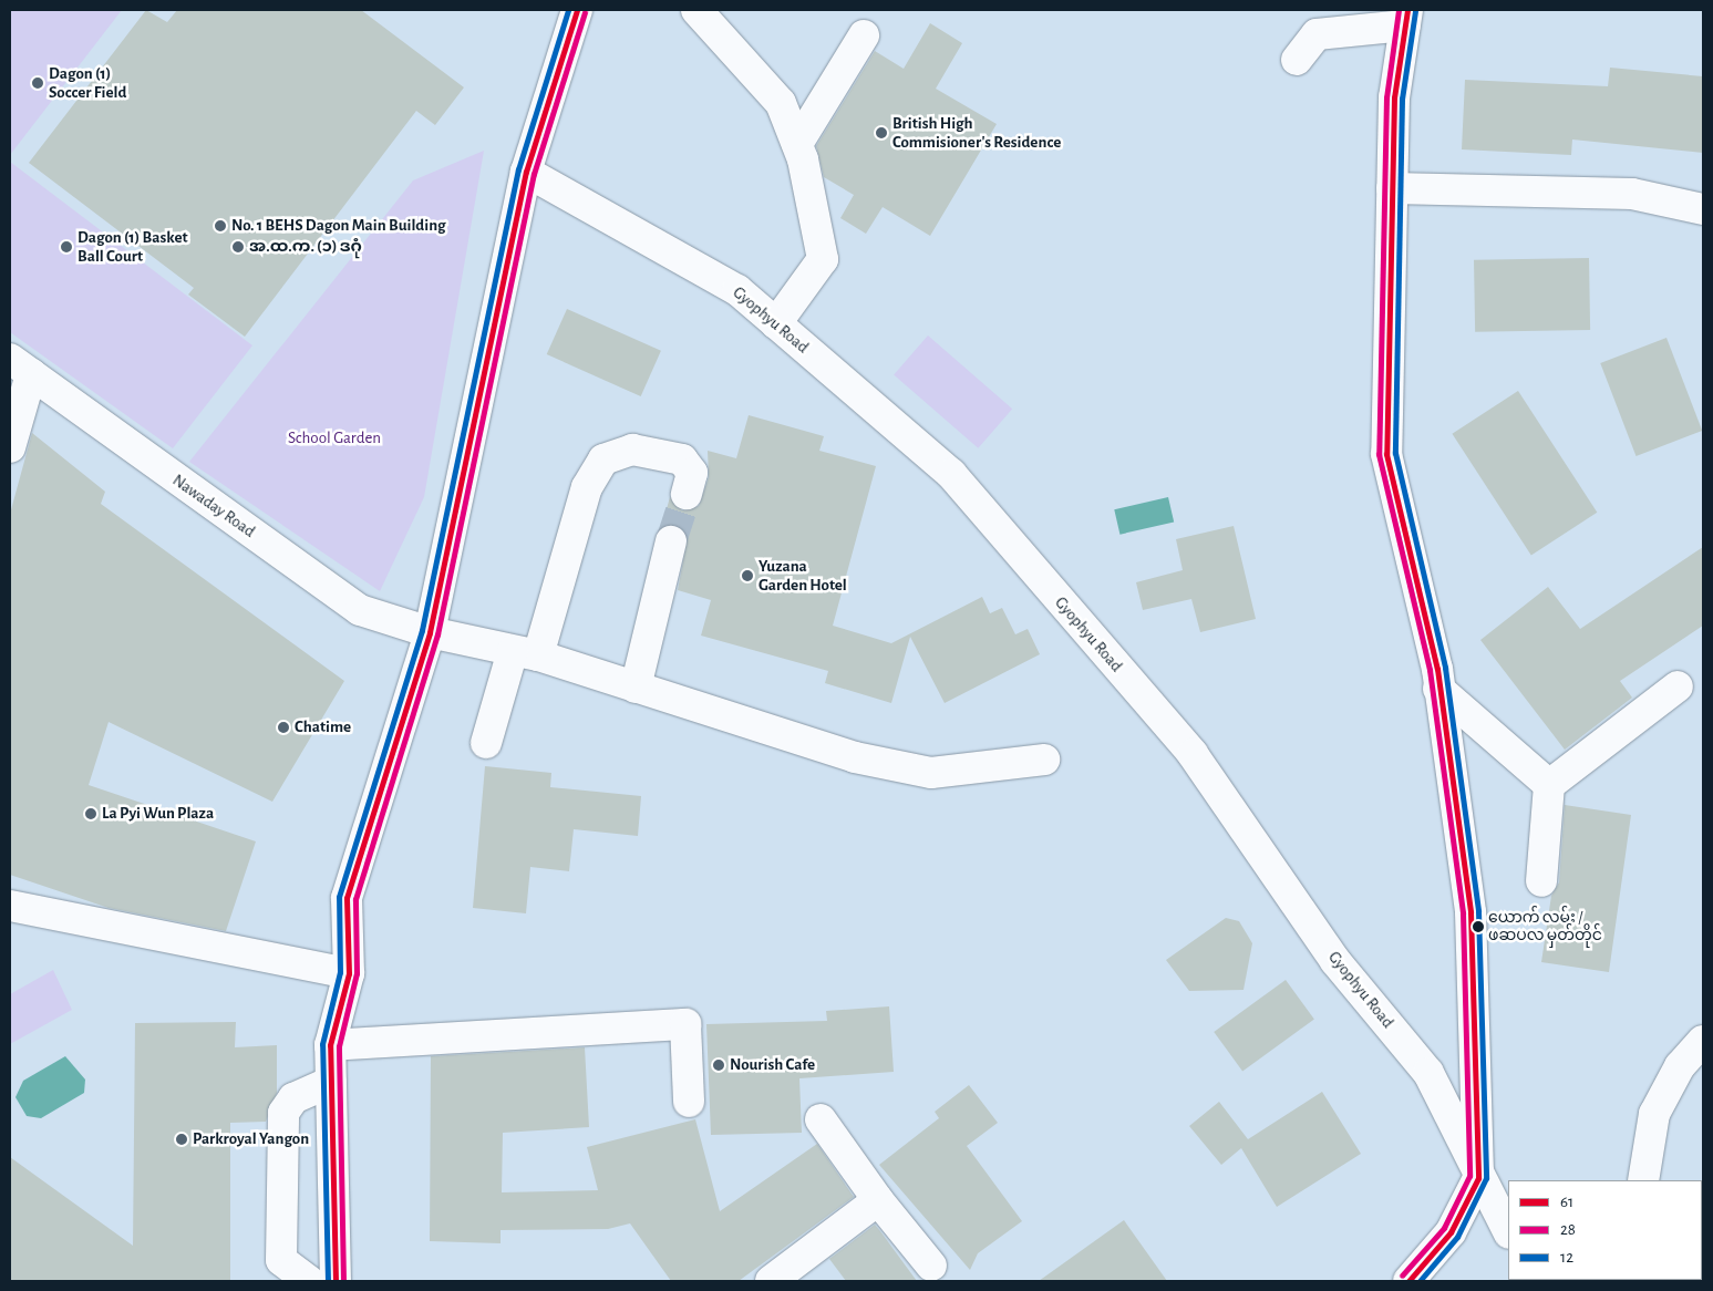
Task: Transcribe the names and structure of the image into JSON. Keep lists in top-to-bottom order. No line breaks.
{"streets":{"street":["Gyophyu Road","Nawaday Road"]},"parks":["School Garden"],"places":["Dagon (1) Soccer Field","British High Commisioner's Residence","No. 1 BEHS Dagon Main Building","Dagon (1) Basket Ball Court","အ.ထ.က. (၁) ဒဂုံ","Yuzana Garden Hotel","Chatime","La Pyi Wun Plaza","ယောက် လမ်း / ဖဆပလ မှတ်တိုင်","Nourish Cafe","Parkroyal Yangon"],"lines":["transit line 61","transit line 28","transit line 12"],"legend":["61","28","12"]}
